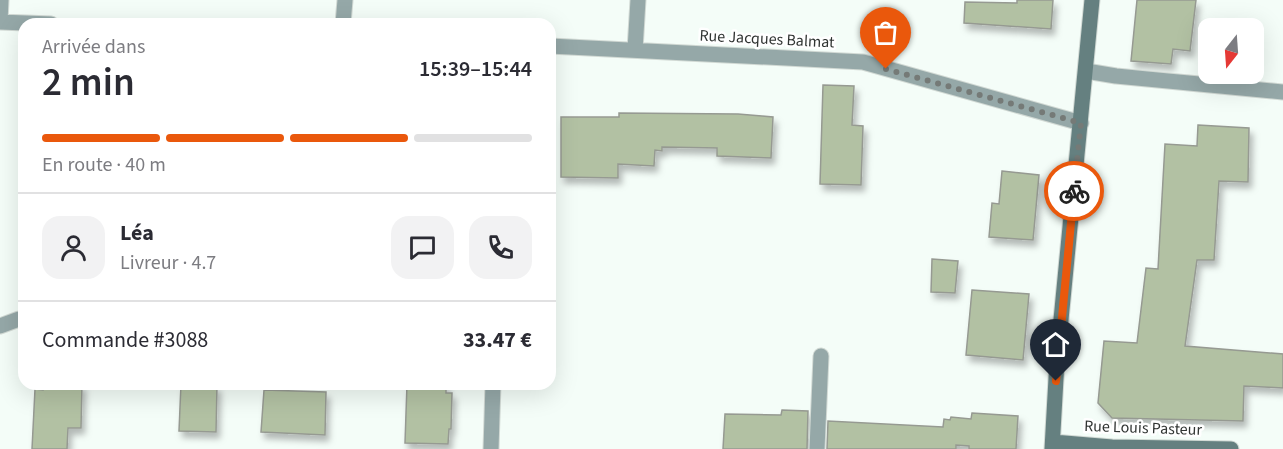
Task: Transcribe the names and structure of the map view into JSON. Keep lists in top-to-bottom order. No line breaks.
{"streets":{"street":["Rue Jacques Balmat","Rue Louis Pasteur"]},"north":"bottom","page":{"heading":["2 min","Arrivée dans","15:39–15:44"],"panel":["Léa","Livreur · 4.7","Commande #3088","33.47 €"],"bar":"En route · 40 m"}}
